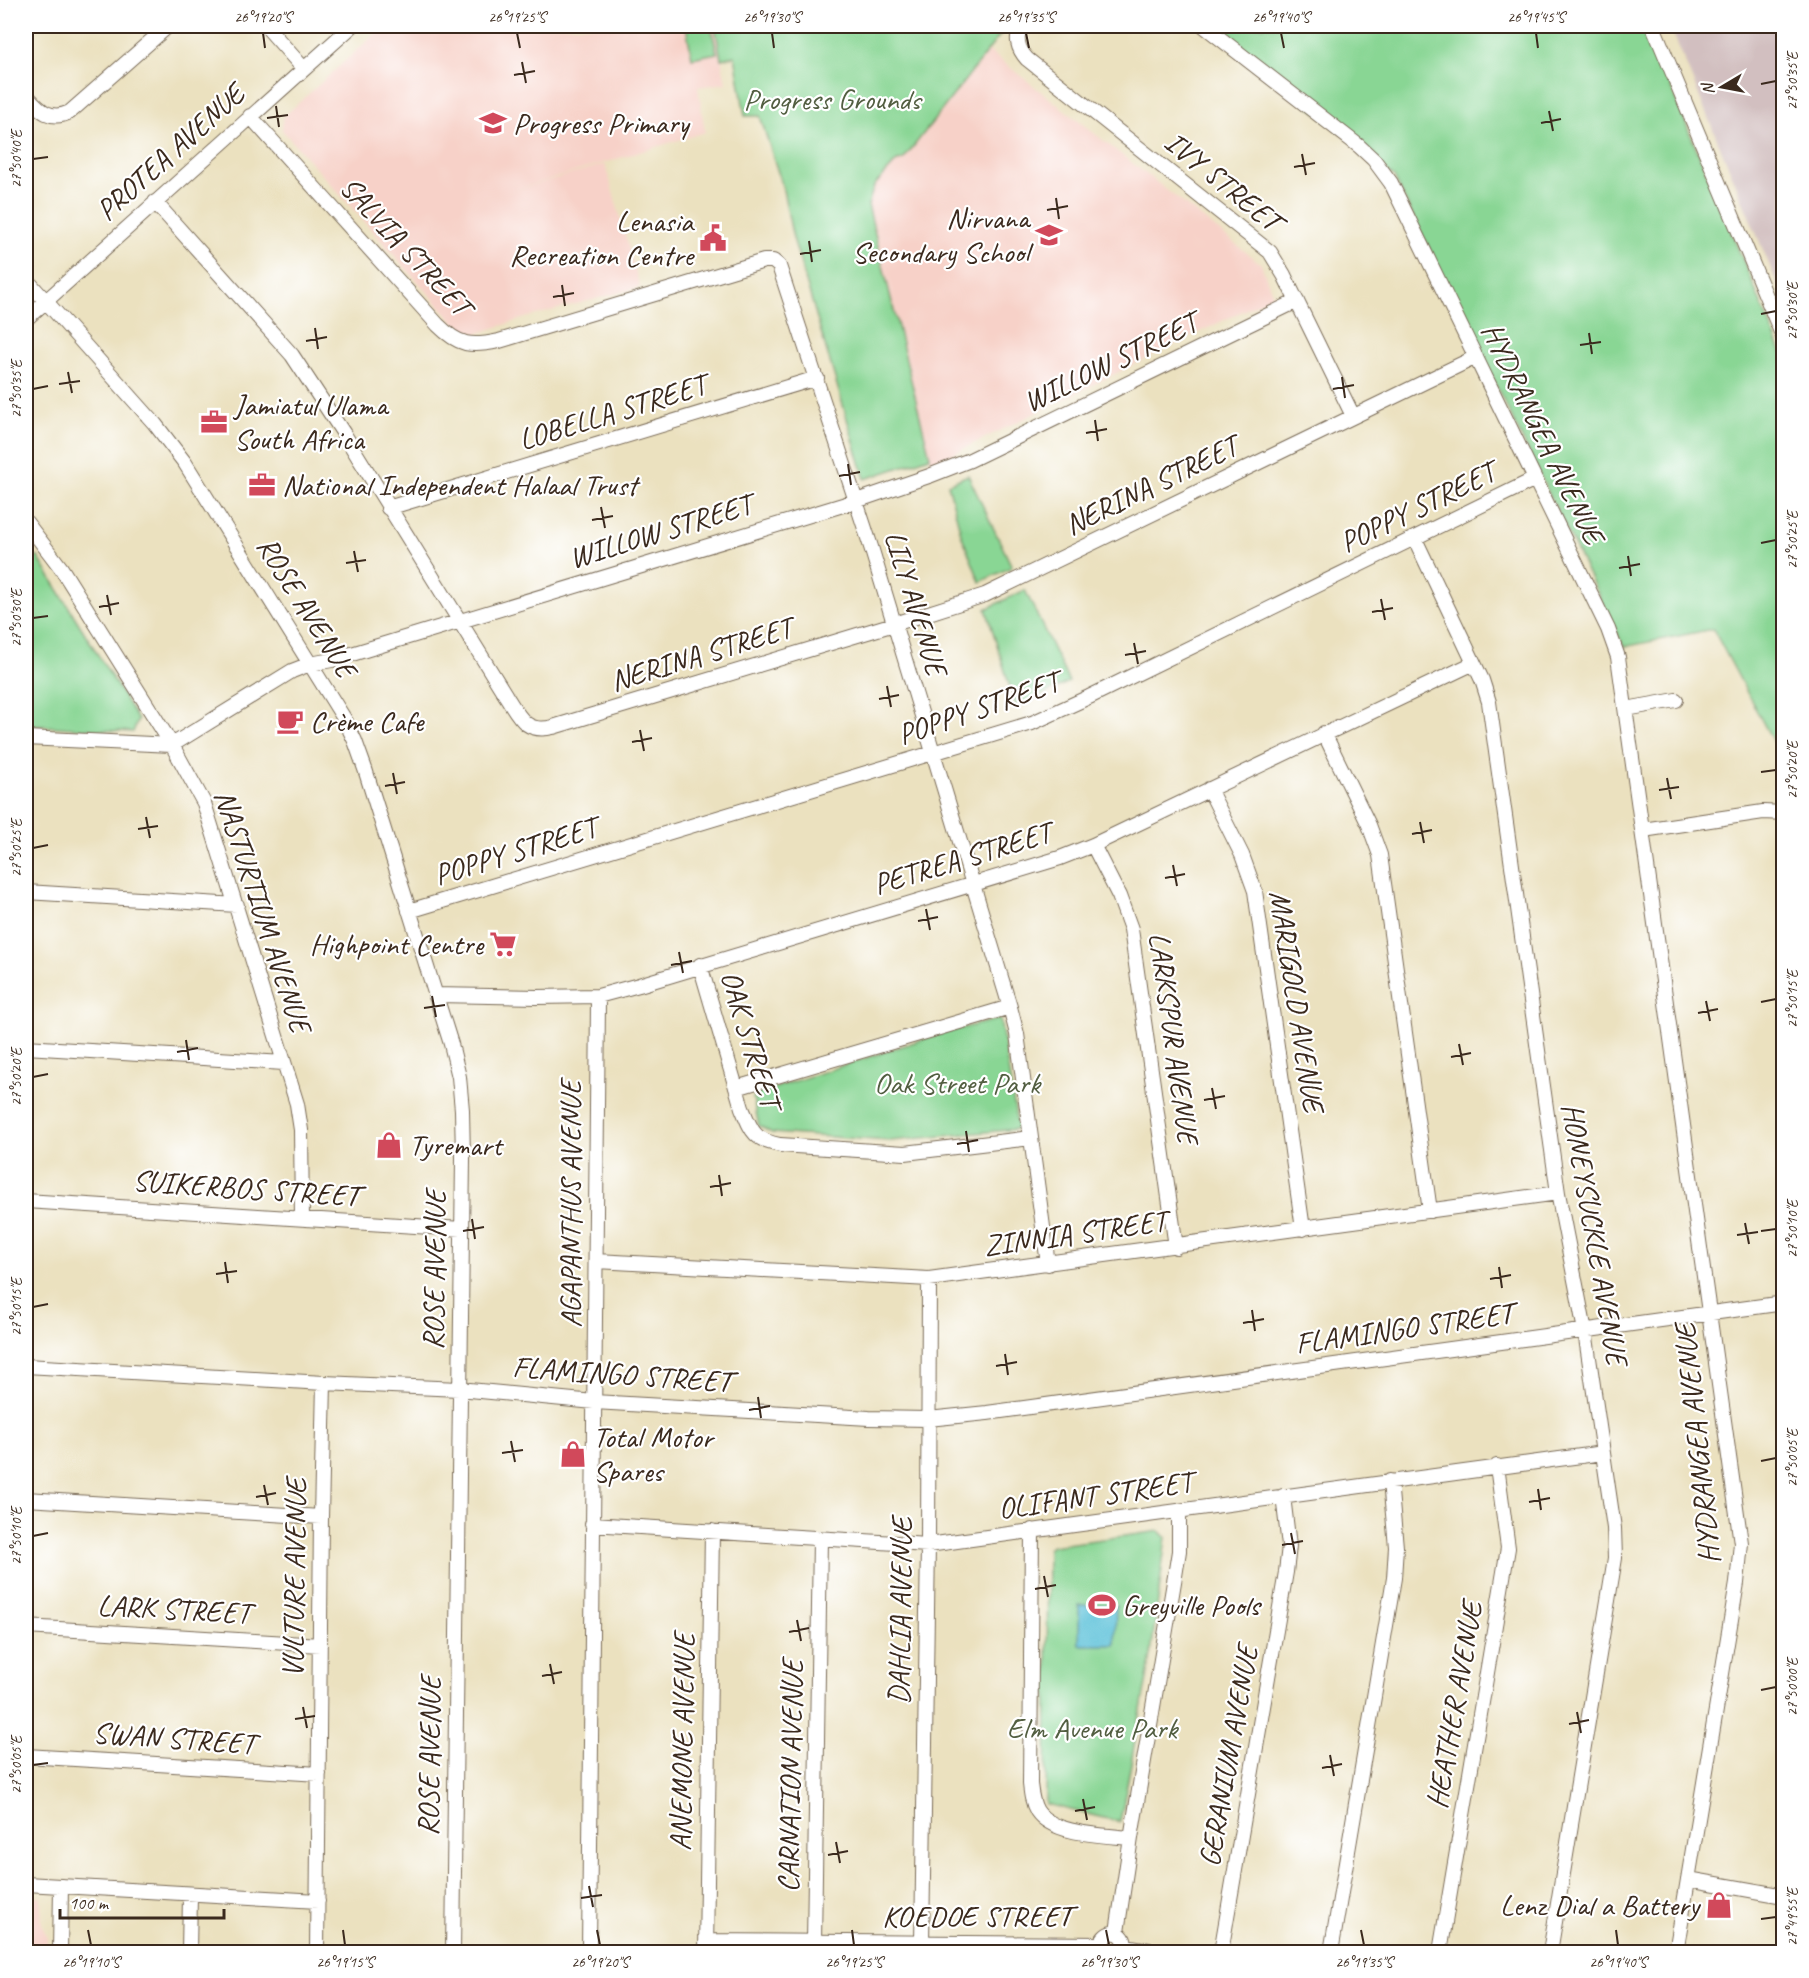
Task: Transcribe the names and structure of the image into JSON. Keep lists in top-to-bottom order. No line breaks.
{"streets":{"street":["PROTEA AVENUE","IVY STREET","SALVIA STREET","WILLOW STREET","LOBELLA STREET","HYDRANGEA AVENUE","NERINA STREET","POPPY STREET","LILY AVENUE","ROSE AVENUE","PETREA STREET","NASTURTIUM AVENUE","MARIGOLD AVENUE","LARKSPUR AVENUE","OAK STREET","SUIKERBOS STREET","AGAPANTHUS AVENUE","ZINNIA STREET","HONEYSUCKLE AVENUE","FLAMINGO STREET","OLIFANT STREET","VULTURE AVENUE","LARK STREET","DAHLIA AVENUE","HEATHER AVENUE","SWAN STREET","ANEMONE AVENUE","GERANIUM AVENUE","CARNATION AVENUE","KOEDOE STREET"]},"crossings":[["PROTEA AVENUE","SALVIA STREET"],["PROTEA AVENUE","NERINA STREET"],["PROTEA AVENUE","ROSE AVENUE"],["IVY STREET","WILLOW STREET"],["IVY STREET","NERINA STREET"],["SALVIA STREET","LILY AVENUE"],["WILLOW STREET","NERINA STREET"],["WILLOW STREET","LILY AVENUE"],["WILLOW STREET","ROSE AVENUE"],["WILLOW STREET","NASTURTIUM AVENUE"],["LOBELLA STREET","NERINA STREET"],["LOBELLA STREET","LILY AVENUE"],["HYDRANGEA AVENUE","NERINA STREET"],["HYDRANGEA AVENUE","POPPY STREET"],["HYDRANGEA AVENUE","FLAMINGO STREET"],["NERINA STREET","LILY AVENUE"],["POPPY STREET","LILY AVENUE"],["POPPY STREET","ROSE AVENUE"],["POPPY STREET","HONEYSUCKLE AVENUE"],["LILY AVENUE","PETREA STREET"],["LILY AVENUE","OAK STREET"],["LILY AVENUE","ZINNIA STREET"],["ROSE AVENUE","PETREA STREET"],["ROSE AVENUE","SUIKERBOS STREET"],["ROSE AVENUE","FLAMINGO STREET"],["PETREA STREET","MARIGOLD AVENUE"],["PETREA STREET","LARKSPUR AVENUE"],["PETREA STREET","OAK STREET"],["PETREA STREET","AGAPANTHUS AVENUE"],["PETREA STREET","HONEYSUCKLE AVENUE"],["NASTURTIUM AVENUE","SUIKERBOS STREET"],["MARIGOLD AVENUE","ZINNIA STREET"],["LARKSPUR AVENUE","ZINNIA STREET"],["AGAPANTHUS AVENUE","ZINNIA STREET"],["AGAPANTHUS AVENUE","FLAMINGO STREET"],["AGAPANTHUS AVENUE","OLIFANT STREET"],["ZINNIA STREET","HONEYSUCKLE AVENUE"],["ZINNIA STREET","DAHLIA AVENUE"],["HONEYSUCKLE AVENUE","FLAMINGO STREET"],["HONEYSUCKLE AVENUE","OLIFANT STREET"],["FLAMINGO STREET","VULTURE AVENUE"],["FLAMINGO STREET","DAHLIA AVENUE"],["OLIFANT STREET","DAHLIA AVENUE"],["OLIFANT STREET","HEATHER AVENUE"],["OLIFANT STREET","ANEMONE AVENUE"],["OLIFANT STREET","GERANIUM AVENUE"],["OLIFANT STREET","CARNATION AVENUE"],["VULTURE AVENUE","LARK STREET"],["VULTURE AVENUE","SWAN STREET"],["DAHLIA AVENUE","KOEDOE STREET"],["ANEMONE AVENUE","KOEDOE STREET"],["CARNATION AVENUE","KOEDOE STREET"]],"parks":["Progress Grounds","Oak Street Park","Elm Avenue Park"],"places":{"school or university":["Progress Primary","Nirvana Secondary School"],"public building":["Lenasia Recreation Centre"],"office":["Jamiatul Ulama South Africa","National Independent Halaal Trust"],"cafe":["Crème Cafe"],"supermarket":["Highpoint Centre"],"shop":["Tyremart","Total Motor Spares","Lenz Dial a Battery"],"sports":["Greyville Pools"]},"scale_bar":"100 m","north":"left","coordinates":["26°19'20\"S","26°19'25\"S","26°19'30\"S","26°19'35\"S","26°19'40\"S","26°19'45\"S","27°50'35\"E","27°50'40\"E","27°50'30\"E","27°50'25\"E","27°50'20\"E","27°50'15\"E","27°50'10\"E","27°50'05\"E","27°50'00\"E","27°49'55\"E","26°19'10\"S","26°19'15\"S"]}
